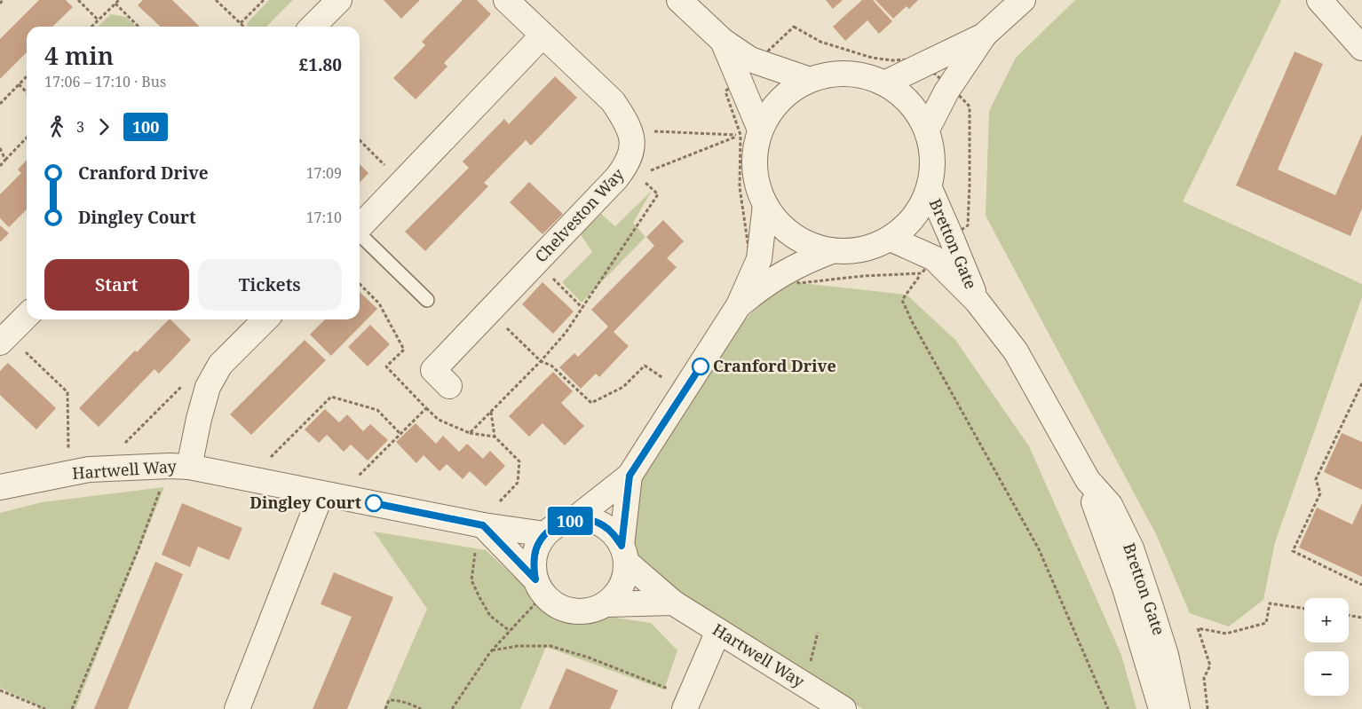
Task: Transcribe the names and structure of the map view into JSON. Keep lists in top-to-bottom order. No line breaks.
{"streets":{"street":["Chelveston Way","Bretton Gate","Hartwell Way"]},"places":["Cranford Drive","Dingley Court"],"lines":["bus line 100"],"page":{"on_map":"100","heading":["4 min","17:06 – 17:10 · Bus","£1.80"],"legs":["3","100"],"list":[{"name":"Cranford Drive","value":"17:09"},{"name":"Dingley Court","value":"17:10"}],"buttons":["Start","Tickets"],"map_buttons":["+","−"]}}
